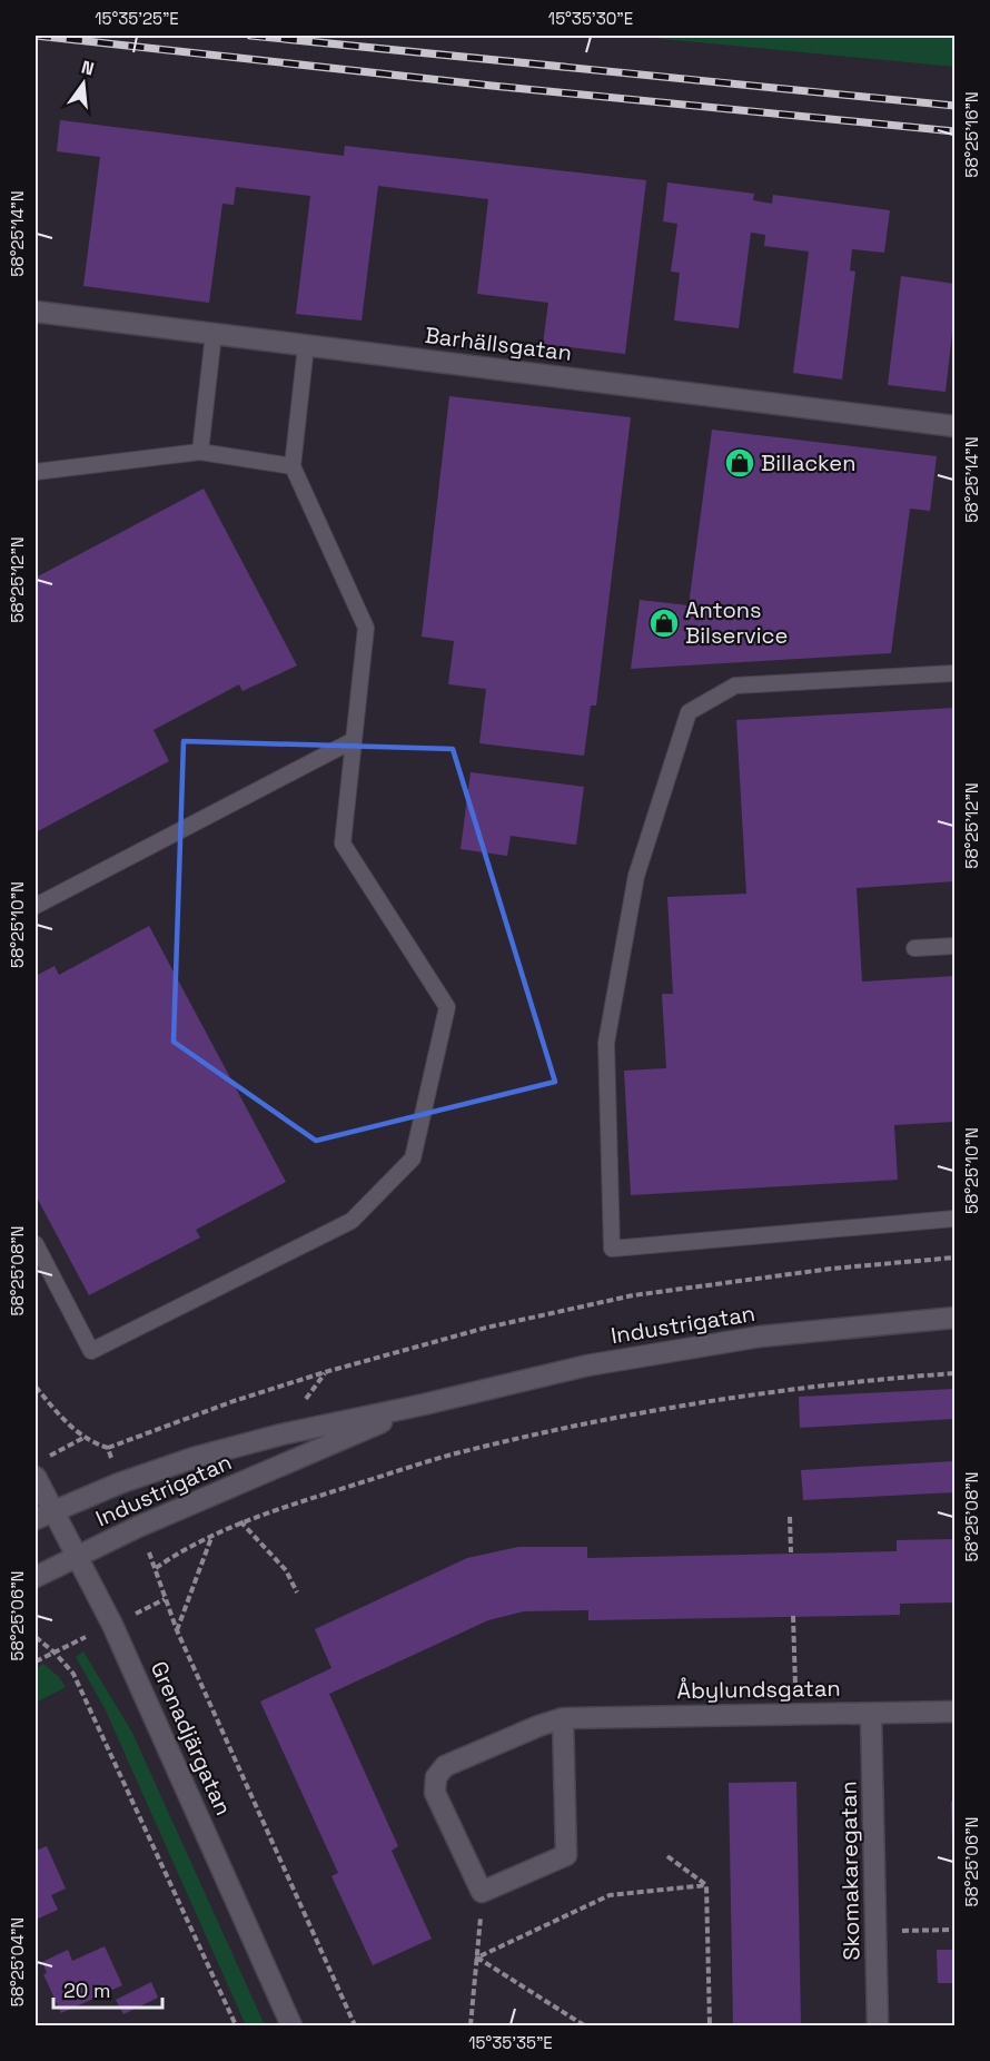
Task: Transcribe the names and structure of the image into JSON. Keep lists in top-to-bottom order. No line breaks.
{"streets":{"street":["Barhällsgatan","Industrigatan","Åbylundsgatan","Grenadjärgatan","Skomakaregatan"]},"crossings":[["Industrigatan","Grenadjärgatan"],["Åbylundsgatan","Skomakaregatan"]],"places":{"shop":["Billacken","Antons Bilservice"]},"scale_bar":"20 m","north":"top","coordinates":["15°35'25\"E","15°35'30\"E","58°25'16\"N","58°25'14\"N","58°25'12\"N","58°25'10\"N","58°25'08\"N","58°25'06\"N","58°25'04\"N","15°35'35\"E"]}
